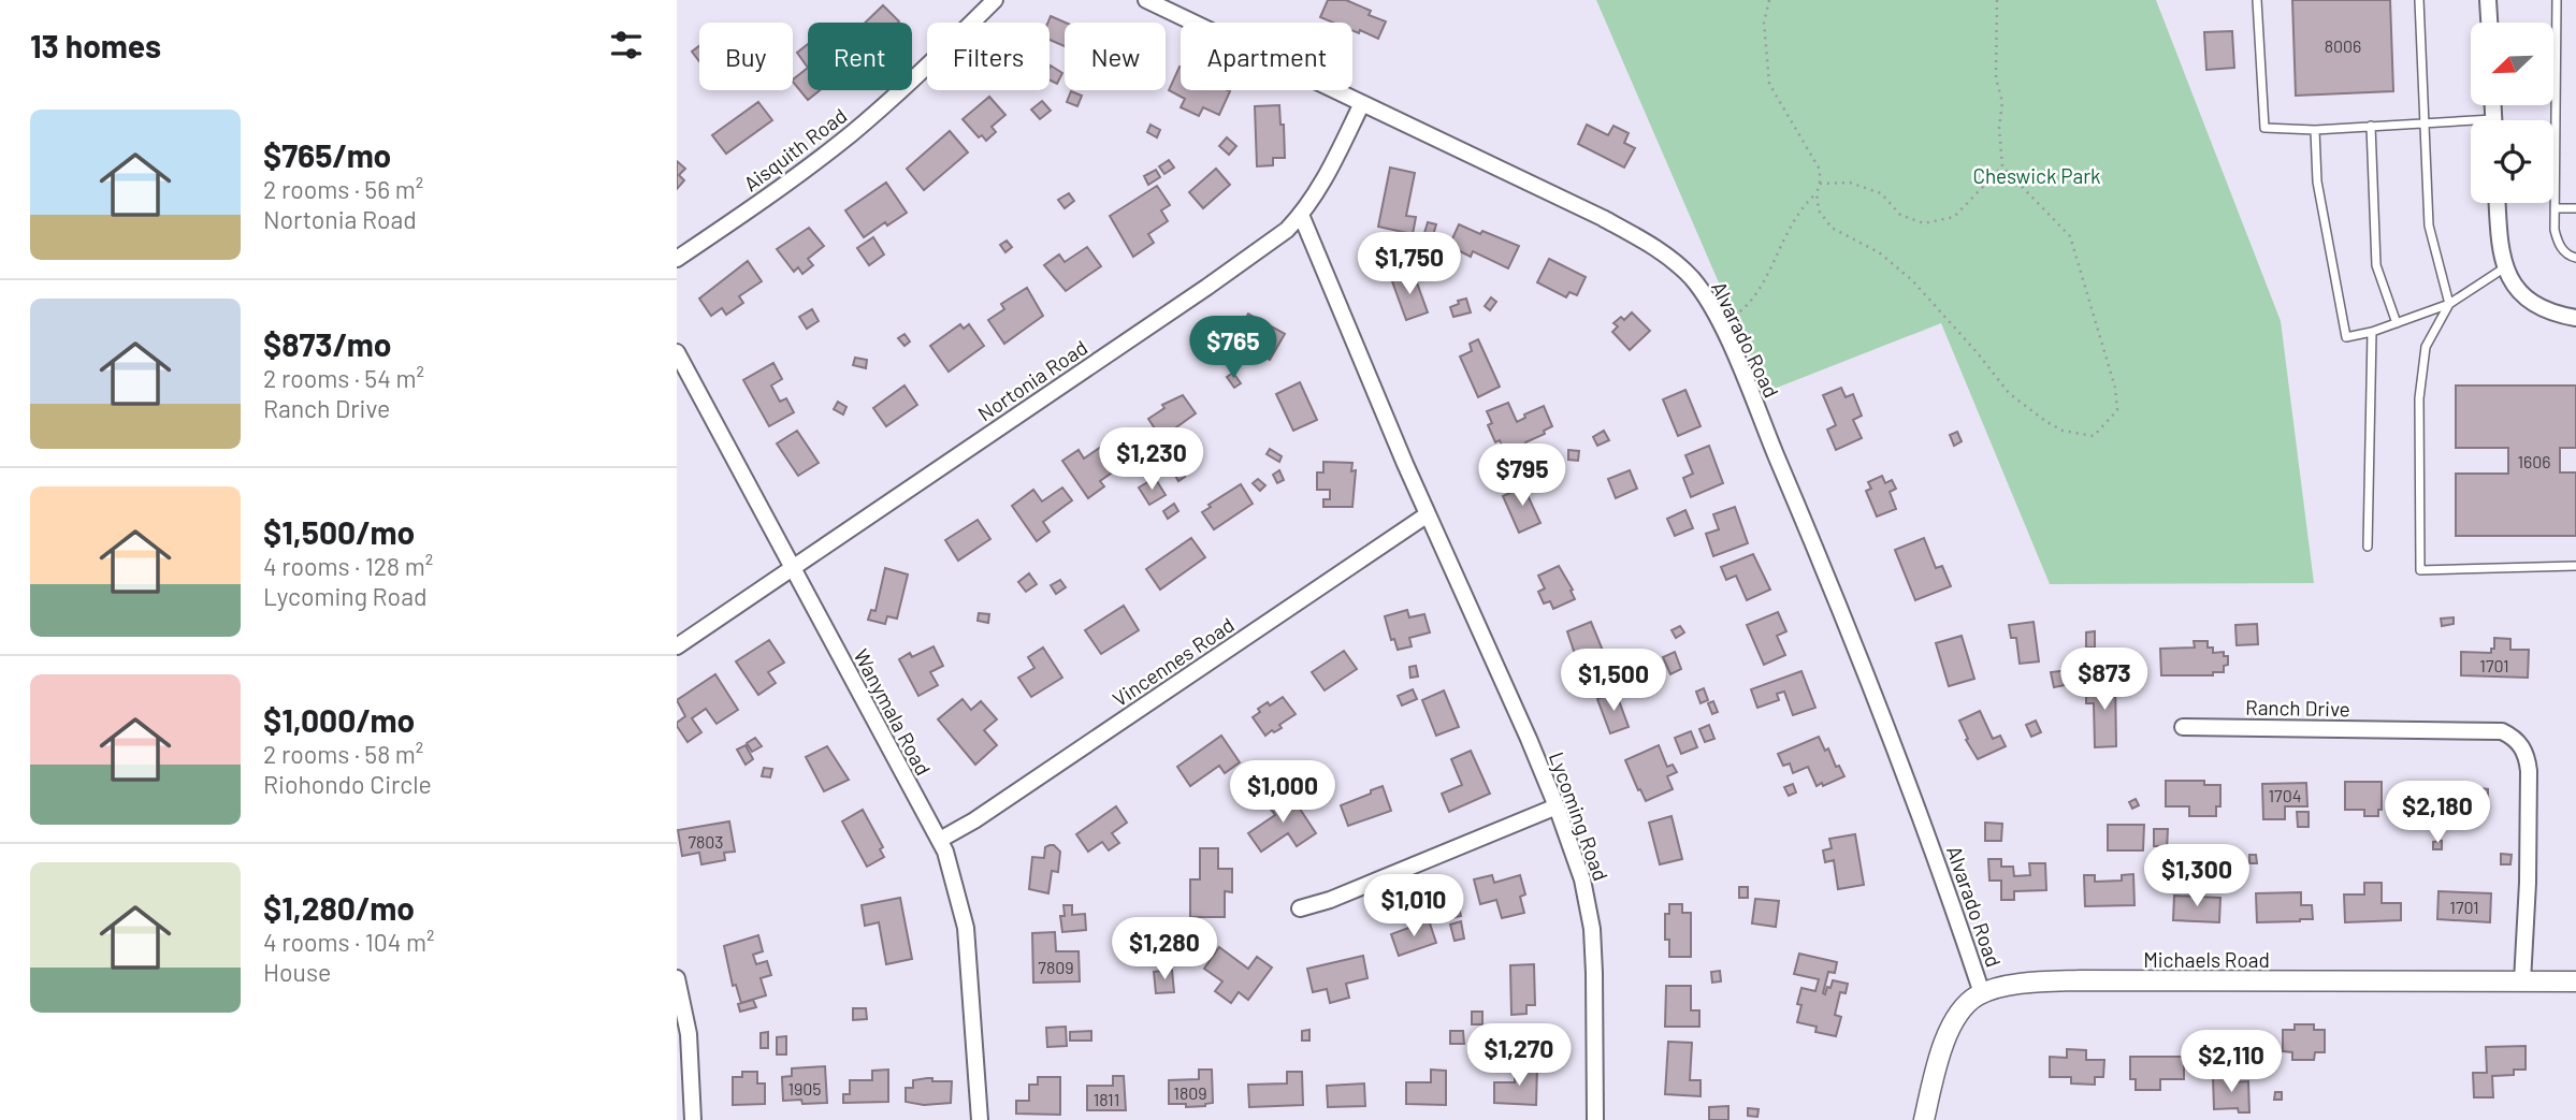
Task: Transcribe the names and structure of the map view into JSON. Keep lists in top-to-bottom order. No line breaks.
{"streets":{"street":["Aisquith Road","Alvarado Road","Nortonia Road","Vincennes Road","Ranch Drive","Wanymala Road","Lycoming Road","Michaels Road"]},"crossings":[["Alvarado Road","Nortonia Road"],["Alvarado Road","Michaels Road"],["Nortonia Road","Wanymala Road"],["Nortonia Road","Lycoming Road"],["Vincennes Road","Wanymala Road"],["Vincennes Road","Lycoming Road"],["Ranch Drive","Michaels Road"]],"parks":["Cheswick Park"],"house_numbers":["8006","1606","1701","1704","7803","1701","7809","1905","1809","1811"],"north":"bottom left","page":{"heading":"13 homes","chip":["Buy","Rent","Filters","New","Apartment"],"list":[{"name":"$765/mo","note":"2 rooms · 56 m² · Nortonia Road"},{"name":"$873/mo","note":"2 rooms · 54 m² · Ranch Drive"},{"name":"$1,500/mo","note":"4 rooms · 128 m² · Lycoming Road"},{"name":"$1,000/mo","note":"2 rooms · 58 m² · Riohondo Circle"},{"name":"$1,280/mo","note":"4 rooms · 104 m² · House"}],"price":["$1,750","$765","$1,230","$795","$873","$1,500","$1,000","$2,180","$1,300","$1,010","$1,280","$1,270","$2,110"]}}
